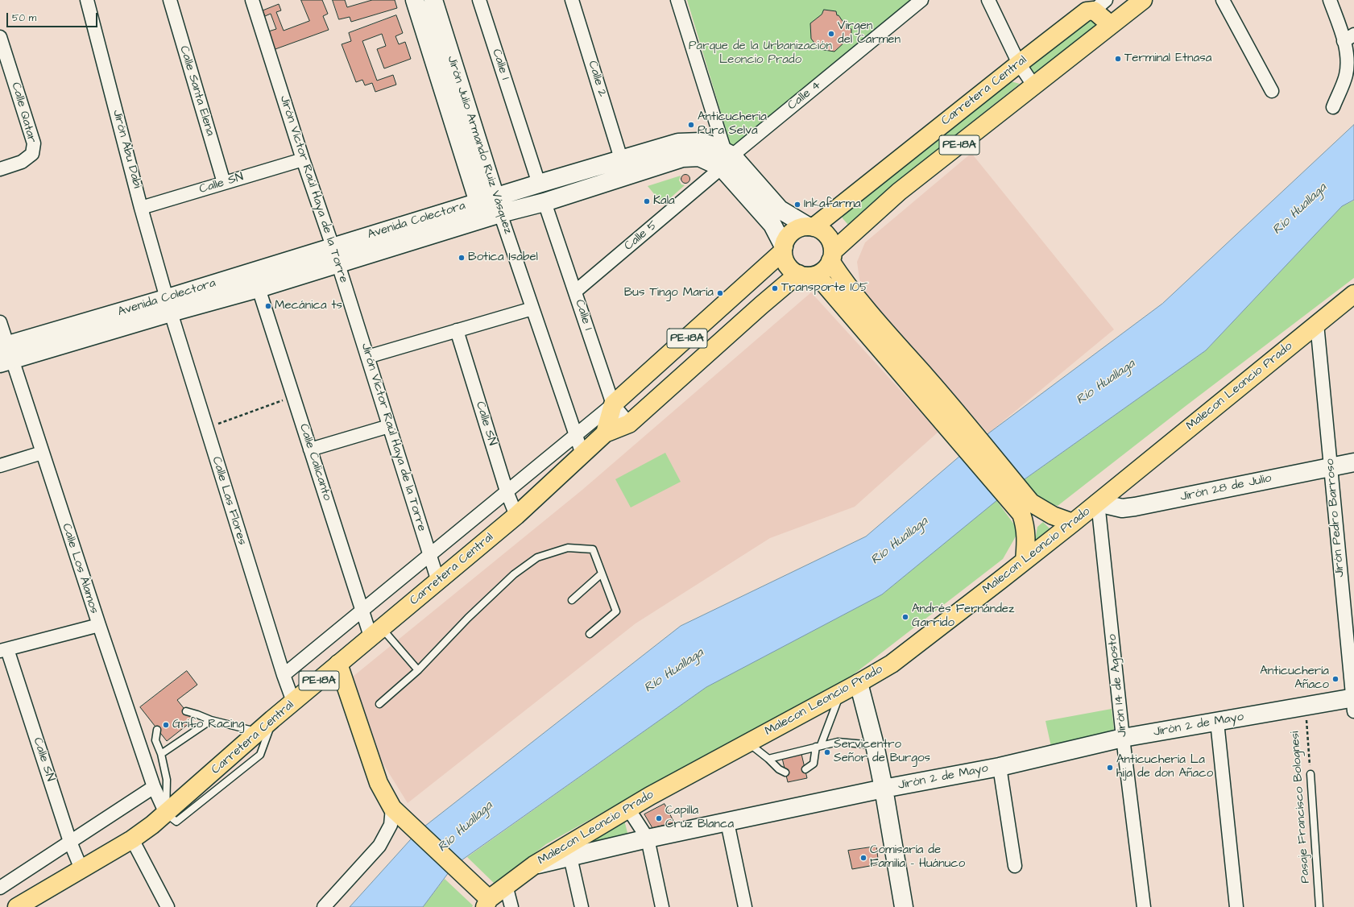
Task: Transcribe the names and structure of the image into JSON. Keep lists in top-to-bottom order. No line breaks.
{"streets":{"main road":["Carretera Central","PE-18A","Malecon Leoncio Prado"],"street":["Calle 1","Calle 2","Calle Santa Elena","Calle 4","Calle Qatar","Jirón Julio Armando Ruiz Vásquez","Jirón Abu Dabi","Calle SN","Jirón Víctor Raúl Haya de la Torre","Avenida Colectora","Calle 5","Calle Calicanto","Jirón 28 de Julio","Calle Las Flores","Jirón Pedro Barroso","Calle Los Álamos","Jirón 14 de Agosto","Jirón 2 de Mayo"],"lane":["Pasaje Francisco Bolognesi"]},"crossings":[["Calle 1","Carretera Central"],["Calle 1","PE-18A"],["Calle 1","Avenida Colectora"],["Calle 1","Calle 5"],["Calle 2","Avenida Colectora"],["Calle Santa Elena","Calle SN"],["Carretera Central","Jirón Julio Armando Ruiz Vásquez"],["Carretera Central","PE-18A"],["Carretera Central","Calle SN"],["Carretera Central","Jirón Víctor Raúl Haya de la Torre"],["Carretera Central","Avenida Colectora"],["Carretera Central","Calle Calicanto"],["Carretera Central","Calle Las Flores"],["Carretera Central","Calle Los Álamos"],["Calle 4","Avenida Colectora"],["Calle 4","Calle 5"],["Jirón Julio Armando Ruiz Vásquez","Avenida Colectora"],["PE-18A","Avenida Colectora"],["Jirón Abu Dabi","Calle SN"],["Jirón Abu Dabi","Avenida Colectora"],["Jirón Abu Dabi","Calle Las Flores"],["Calle SN","Jirón Víctor Raúl Haya de la Torre"],["Jirón Víctor Raúl Haya de la Torre","Avenida Colectora"],["Avenida Colectora","Calle 5"],["Avenida Colectora","Calle Calicanto"],["Avenida Colectora","Calle Las Flores"],["Avenida Colectora","Calle Los Álamos"],["Malecon Leoncio Prado","Jirón 28 de Julio"],["Malecon Leoncio Prado","Jirón Pedro Barroso"],["Malecon Leoncio Prado","Jirón 14 de Agosto"],["Malecon Leoncio Prado","Jirón 2 de Mayo"],["Jirón 28 de Julio","Jirón Pedro Barroso"],["Jirón 28 de Julio","Jirón 14 de Agosto"],["Jirón Pedro Barroso","Jirón 2 de Mayo"],["Jirón 14 de Agosto","Jirón 2 de Mayo"],["Jirón 2 de Mayo","Pasaje Francisco Bolognesi"]],"water":["Río Huallaga"],"parks":["Parque de la Urbanización Leoncio Prado"],"places":["Virgen del Carmen","Terminal Etnasa","Anticucheria Pura Selva","Kala","Inkafarma","Botica Isabel","Transporte 105","Bus Tingo María","Mecánica ts","Andrés Fernández Garrido","Anticuchería Añaco","Grifo Racing","Servicentro Señor de Burgos","Anticuchería La hija de don Añaco","Capilla Cruz Blanca","Comisaría de Familia - Huánuco"],"scale_bar":"50 m"}
